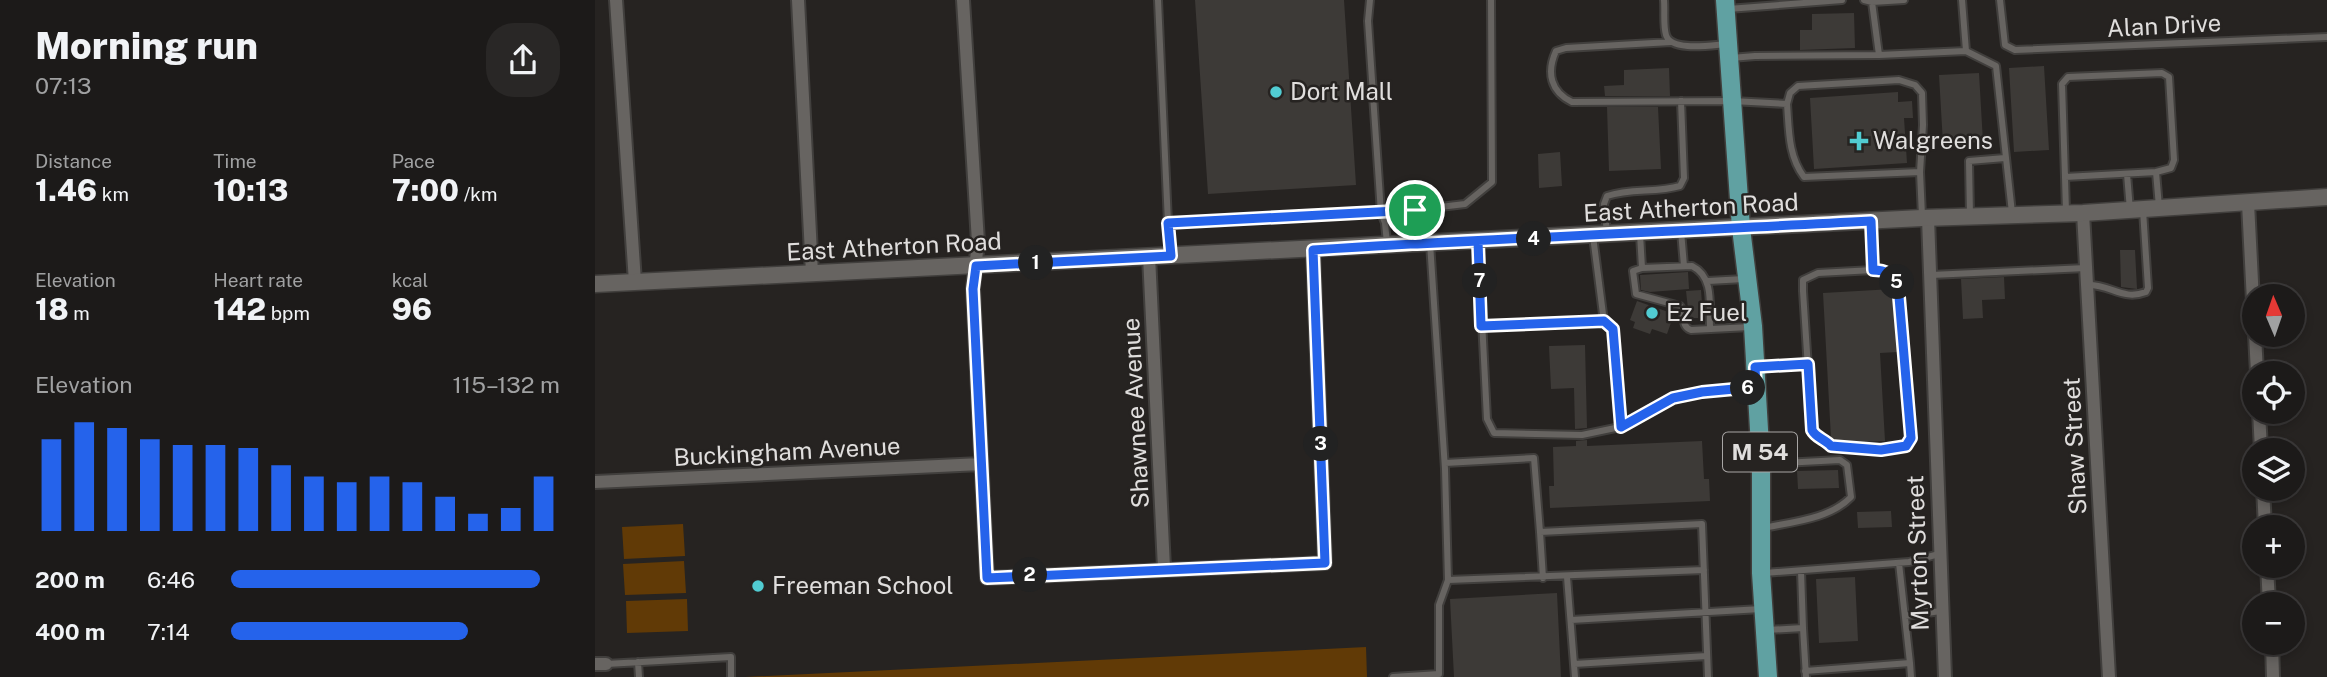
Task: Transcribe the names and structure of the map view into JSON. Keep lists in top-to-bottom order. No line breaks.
{"streets":{"main road":["M 54"],"street":["East Atherton Road","Shawnee Avenue","Shaw Street","Buckingham Avenue","Myrton Street"],"lane":["Alan Drive"]},"crossings":[["East Atherton Road","Shawnee Avenue"],["East Atherton Road","Shaw Street"],["East Atherton Road","M 54"],["East Atherton Road","Myrton Street"]],"places":{"other":["Dort Mall","Ez Fuel","Freeman School"],"health":["Walgreens"]},"north":"top","page":{"heading":["Morning run","07:13"],"stats":[["Distance","1.46 km"],["Time","10:13"],["Pace","7:00 /km"],["Elevation","18 m"],["Heart rate","142 bpm"],["kcal","96"]],"pins":["4","1","7","5","6","3","2"],"map_buttons":["+","−"],"chart":["Elevation","115–132 m"],"list":[{"name":"200 m","note":"6:46"},{"name":"400 m","note":"7:14"}]}}
